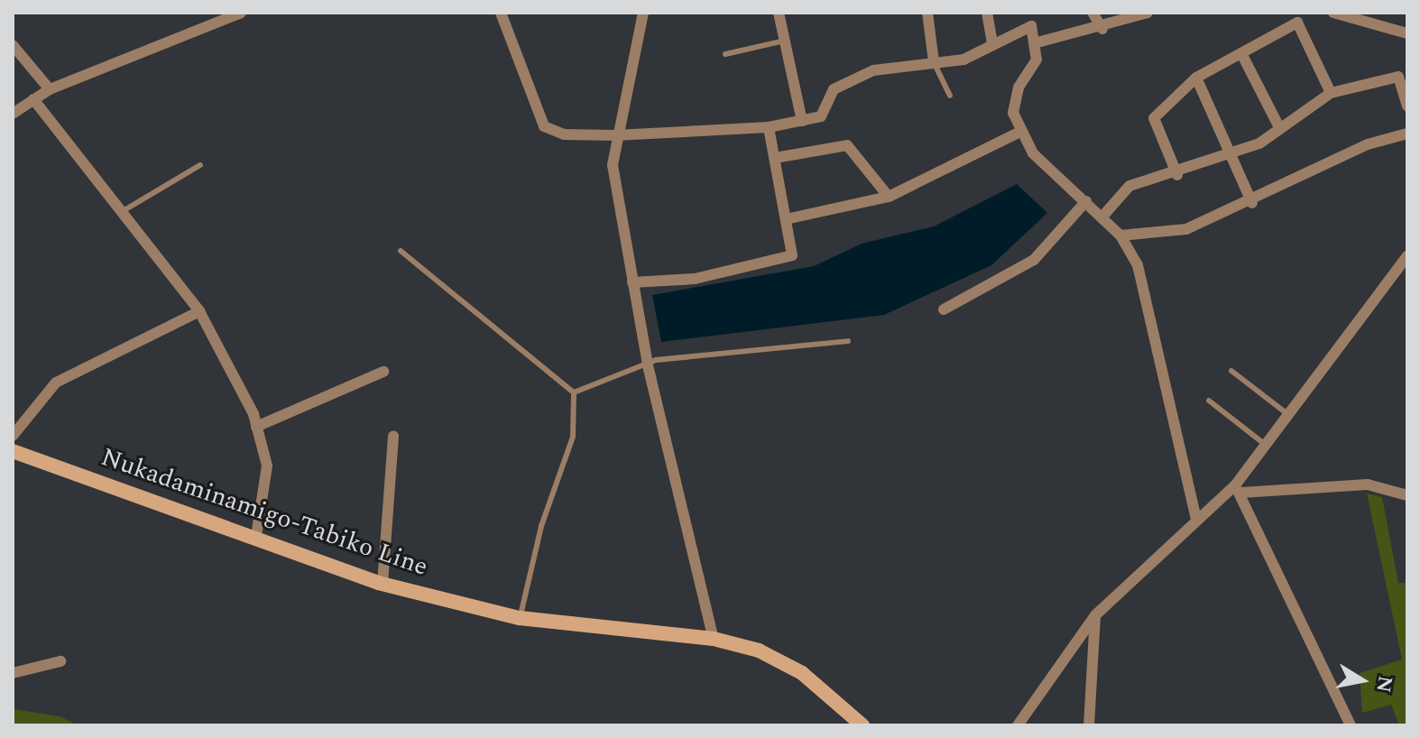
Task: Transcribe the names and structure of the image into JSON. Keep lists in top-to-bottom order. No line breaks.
{"streets":{"main road":["Nukadaminamigo-Tabiko Line"]},"north":"right"}
